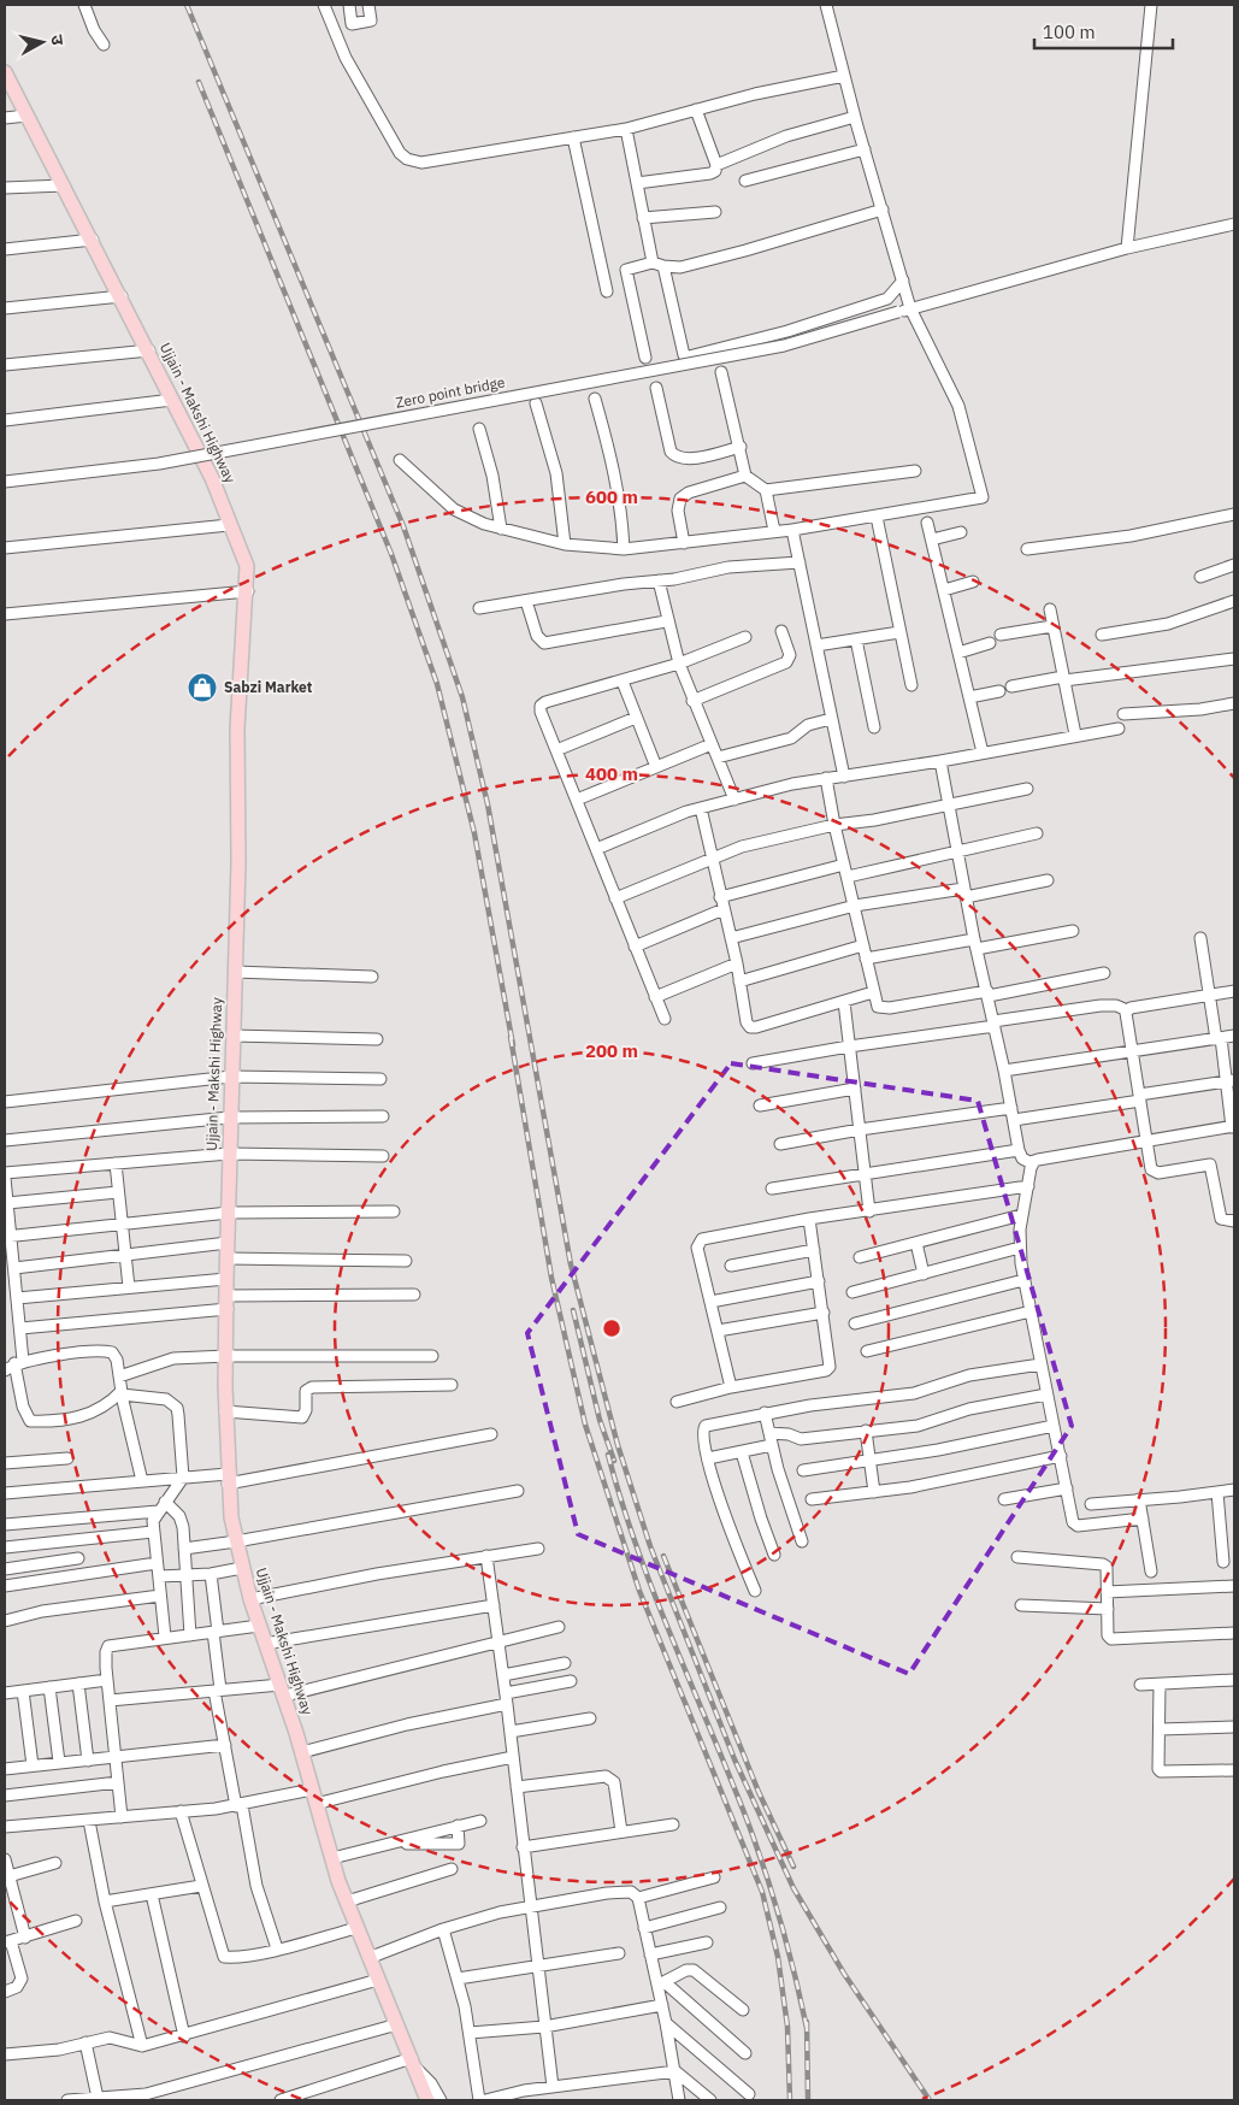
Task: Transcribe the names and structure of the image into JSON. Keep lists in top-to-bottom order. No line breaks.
{"streets":{"main road":["Ujjain - Makshi Highway"],"street":["Zero point bridge"]},"places":{"shop":["Sabzi Market"]},"scale_bar":"100 m","north":"right","rings":["600 m","400 m","200 m"]}
